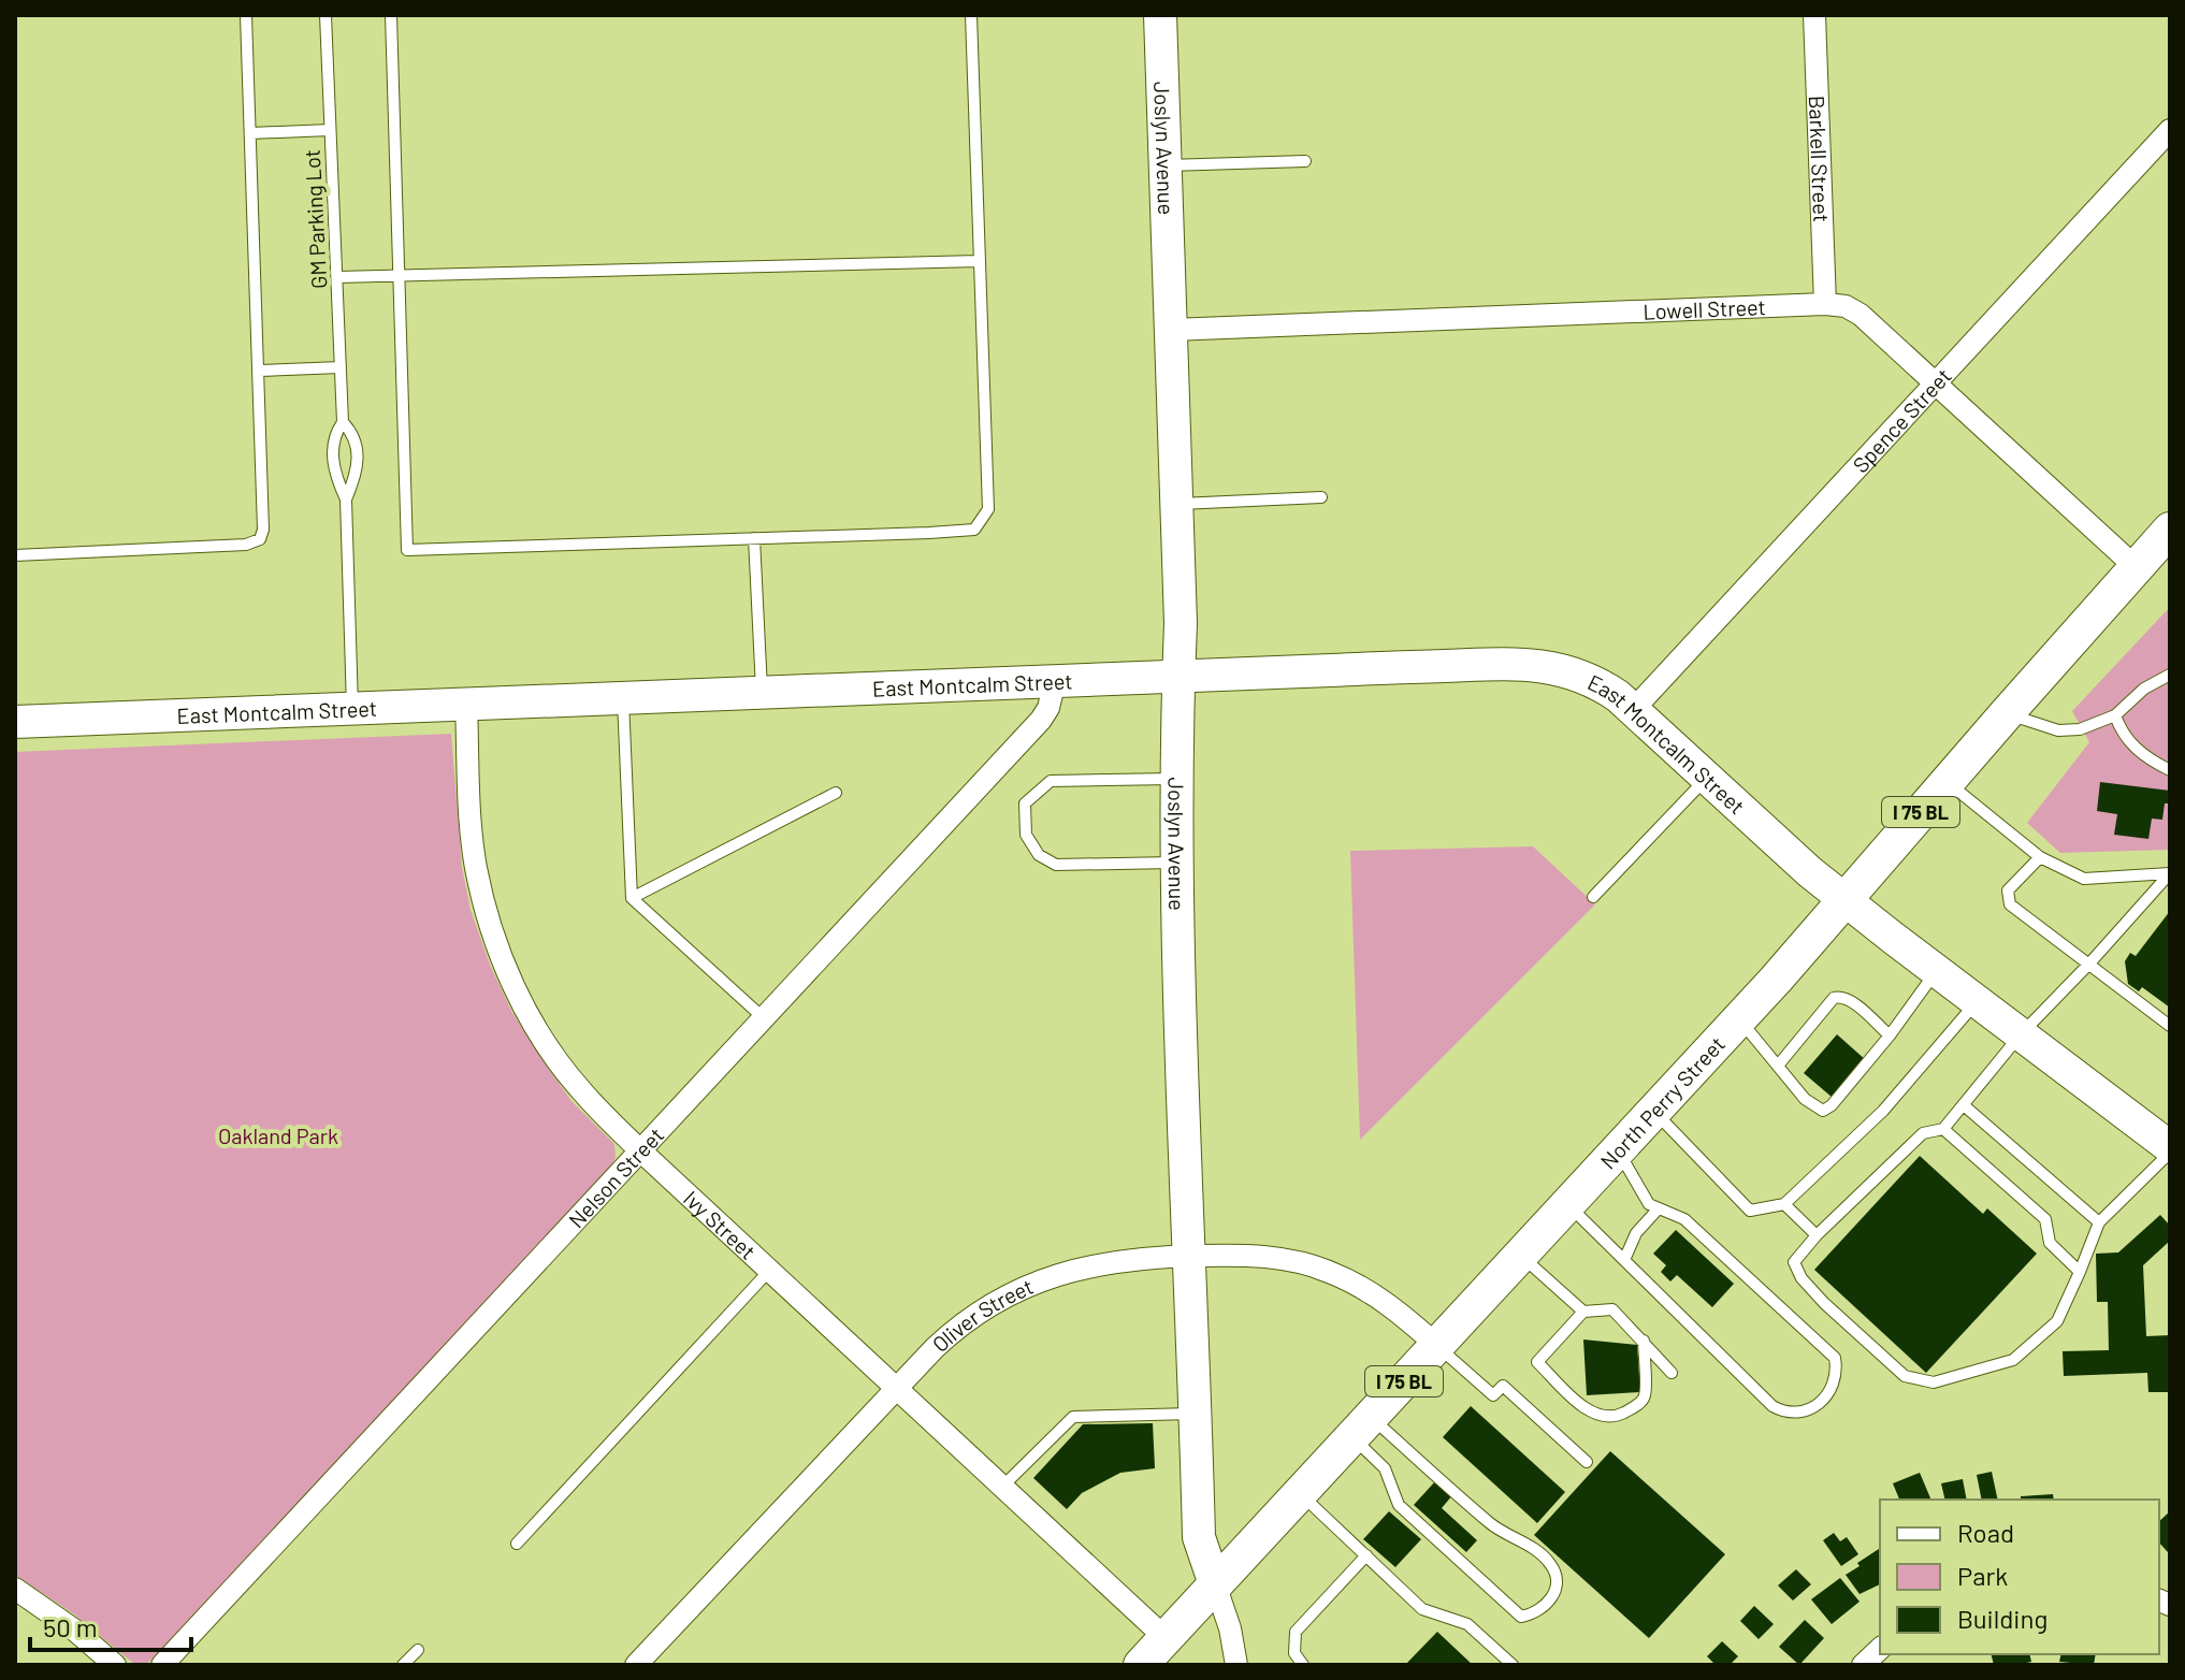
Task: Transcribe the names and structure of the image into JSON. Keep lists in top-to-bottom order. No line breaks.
{"streets":{"main road":["Joslyn Avenue","East Montcalm Street","I 75 BL","North Perry Street"],"street":["Barkell Street","Lowell Street","Spence Street","Nelson Street","Ivy Street","Oliver Street"],"lane":["GM Parking Lot"]},"crossings":[["Joslyn Avenue","Lowell Street"],["Joslyn Avenue","East Montcalm Street"],["Joslyn Avenue","North Perry Street"],["Joslyn Avenue","Oliver Street"],["Barkell Street","Lowell Street"],["GM Parking Lot","East Montcalm Street"],["Lowell Street","Spence Street"],["Lowell Street","North Perry Street"],["Spence Street","East Montcalm Street"],["East Montcalm Street","North Perry Street"],["East Montcalm Street","Nelson Street"],["East Montcalm Street","Ivy Street"],["North Perry Street","Ivy Street"],["North Perry Street","Oliver Street"],["Nelson Street","Ivy Street"],["Ivy Street","Oliver Street"]],"parks":["Oakland Park"],"legend":["Road","Park","Building"],"scale_bar":"50 m"}
